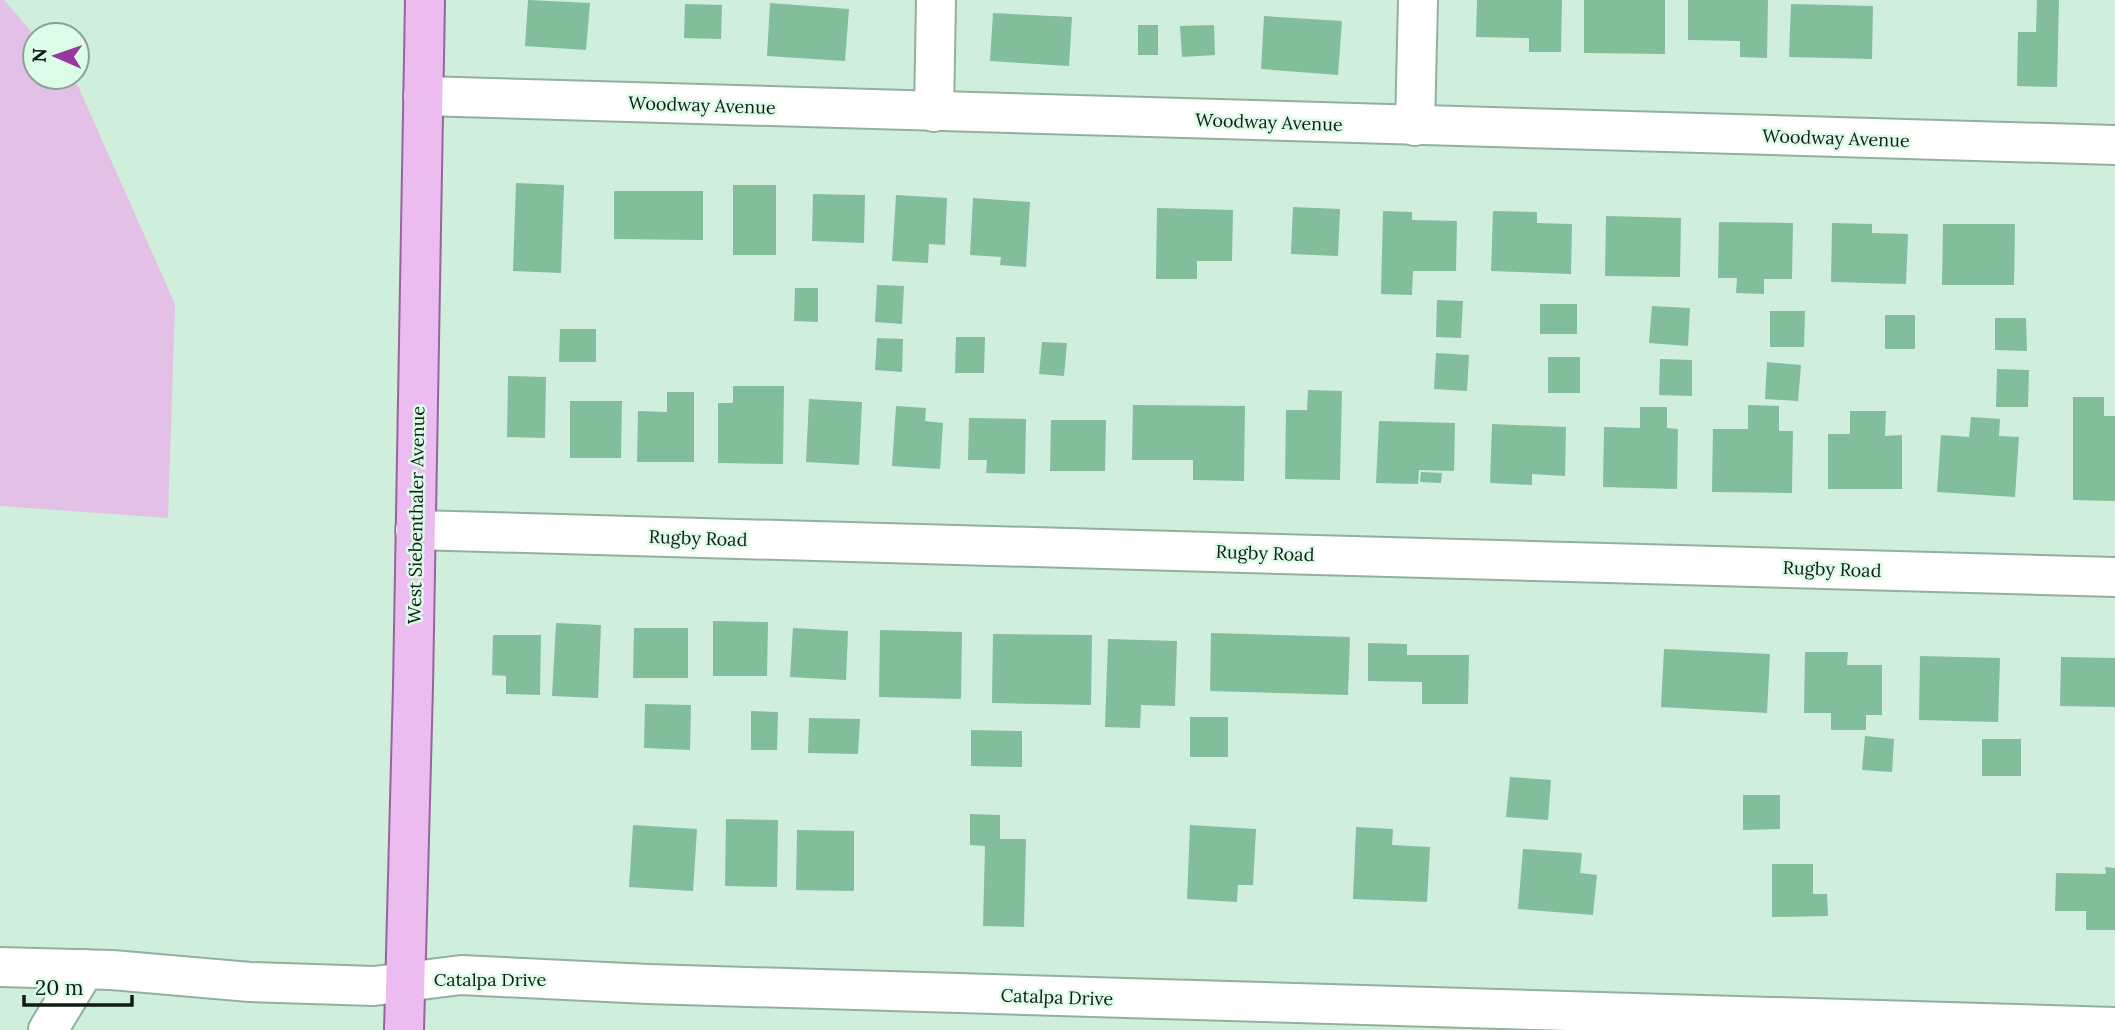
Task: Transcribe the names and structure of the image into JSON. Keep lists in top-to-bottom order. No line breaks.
{"streets":{"main road":["West Siebenthaler Avenue"],"street":["Woodway Avenue","Rugby Road","Catalpa Drive"]},"crossings":[["Woodway Avenue","West Siebenthaler Avenue"],["West Siebenthaler Avenue","Rugby Road"],["West Siebenthaler Avenue","Catalpa Drive"]],"scale_bar":"20 m","north":"left"}
